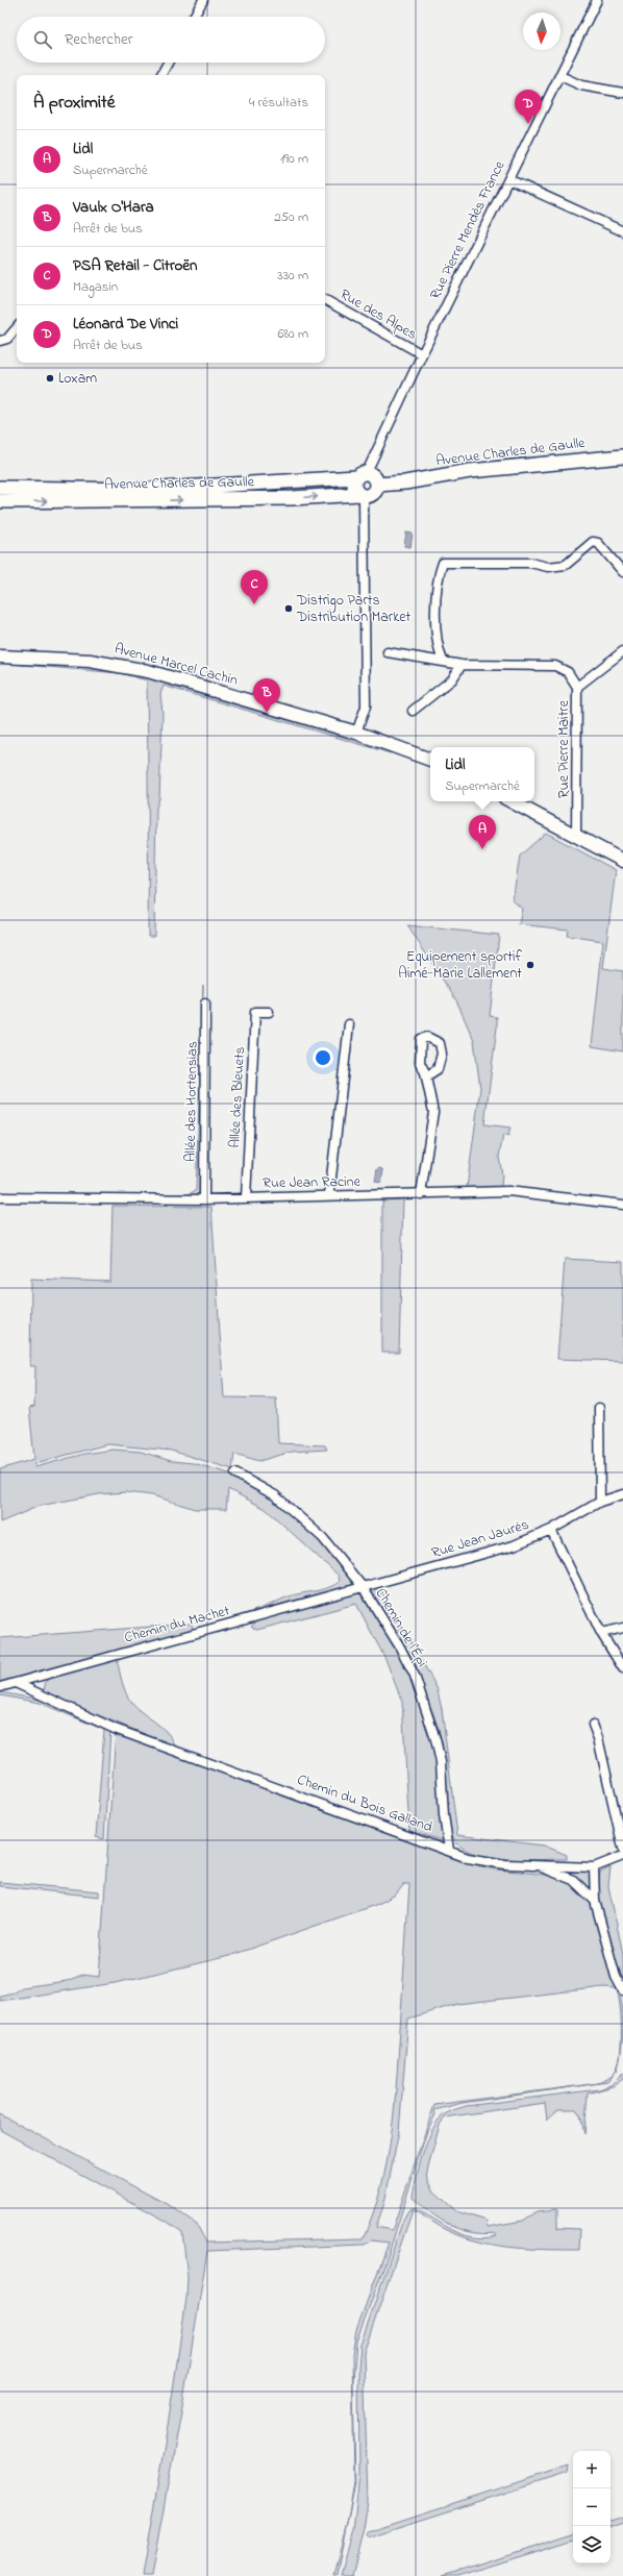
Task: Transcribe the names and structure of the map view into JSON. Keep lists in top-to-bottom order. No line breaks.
{"streets":{"main road":["Avenue Charles de Gaulle"],"street":["Rue Pierre Mendès France","Rue des Alpes","Avenue Marcel Cachin","Rue Pierre Maitre","Allée des Bleuets","Allée des Hortensias","Rue Jean Racine","Rue Jean Jaurès","Chemin du Machet","Chemin de l'Épi","Chemin du Bois Galland"]},"crossings":[["Rue Pierre Mendès France","Rue des Alpes"],["Rue Pierre Mendès France","Avenue Charles de Gaulle"],["Allée des Bleuets","Rue Jean Racine"],["Allée des Hortensias","Rue Jean Racine"],["Rue Jean Jaurès","Chemin du Machet"],["Rue Jean Jaurès","Chemin de l'Épi"],["Chemin du Machet","Chemin de l'Épi"],["Chemin du Machet","Chemin du Bois Galland"],["Chemin de l'Épi","Chemin du Bois Galland"]],"places":["Loxam","Distrigo Parts Distribution Market","Equipement sportif Aimé-Marie Lallement"],"north":"bottom","page":{"search":"Rechercher","heading":["À proximité","4 résultats"],"pins":["D","C","B","A"],"list":[{"mark":"A","name":"Lidl","note":"Supermarché","value":"190 m"},{"mark":"B","name":"Vaulx O'Hara","note":"Arrêt de bus","value":"250 m"},{"mark":"C","name":"PSA Retail - Citroën","note":"Magasin","value":"330 m"},{"mark":"D","name":"Léonard De Vinci","note":"Arrêt de bus","value":"680 m"}],"popup":["Lidl","Supermarché"],"map_buttons":["+","−"]}}
